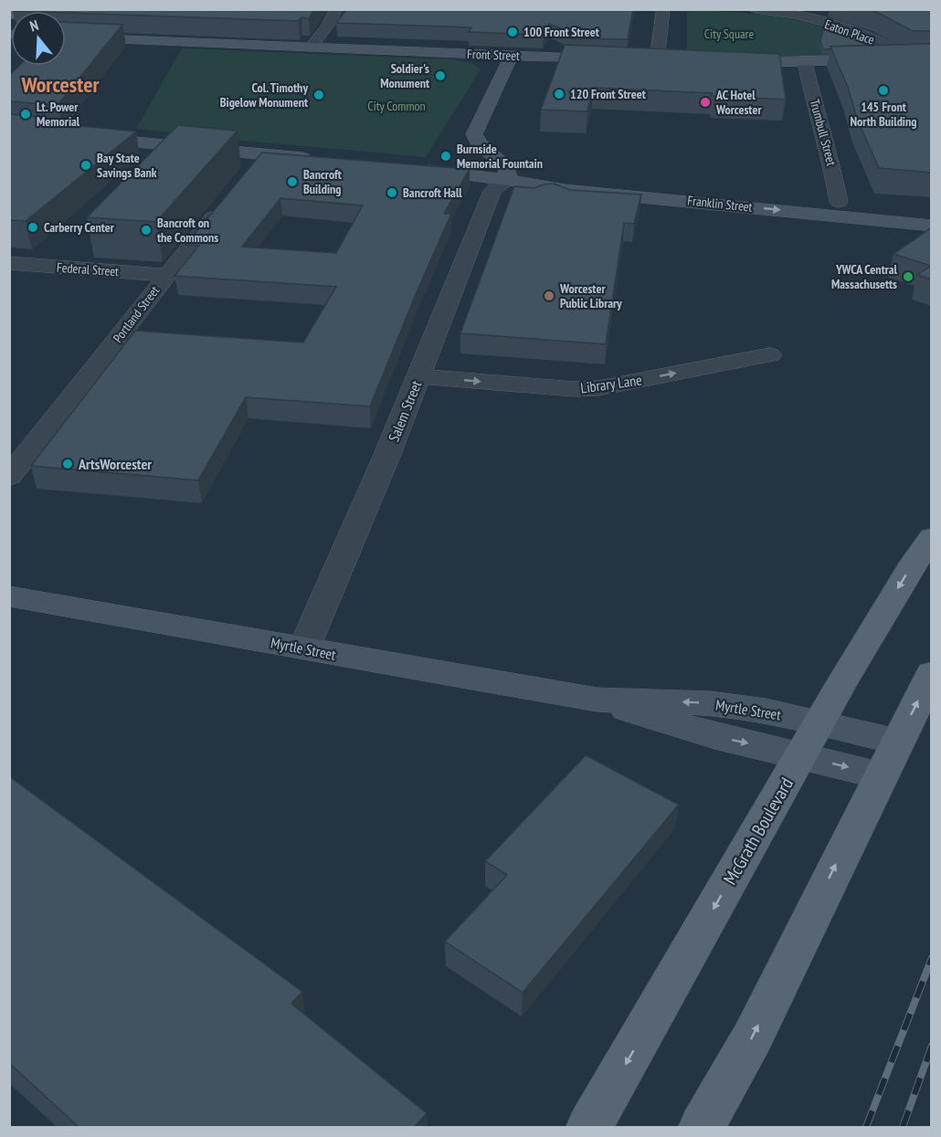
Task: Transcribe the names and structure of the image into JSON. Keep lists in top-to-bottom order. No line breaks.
{"streets":{"main road":["Front Street","Franklin Street","Myrtle Street","McGrath Boulevard"],"street":["Eaton Place","Trumbull Street","Federal Street","Portland Street","Library Lane","Salem Street"]},"crossings":[["Trumbull Street","Franklin Street"],["Franklin Street","Salem Street"],["Federal Street","Portland Street"],["Library Lane","Salem Street"],["Salem Street","Myrtle Street"],["Myrtle Street","McGrath Boulevard"]],"one_way":["Library Lane"],"districts":["Worcester"],"parks":["City Square","City Common"],"places":["100 Front Street","Soldier's Monument","145 Front North Building","120 Front Street","Col. Timothy Bigelow Monument","AC Hotel Worcester","Lt. Power Memorial","Burnside Memorial Fountain","Bay State Savings Bank","Bancroft Building","Bancroft Hall","Carberry Center","Bancroft on the Commons","YWCA Central Massachusetts","Worcester Public Library","ArtsWorcester"],"north":"top"}
